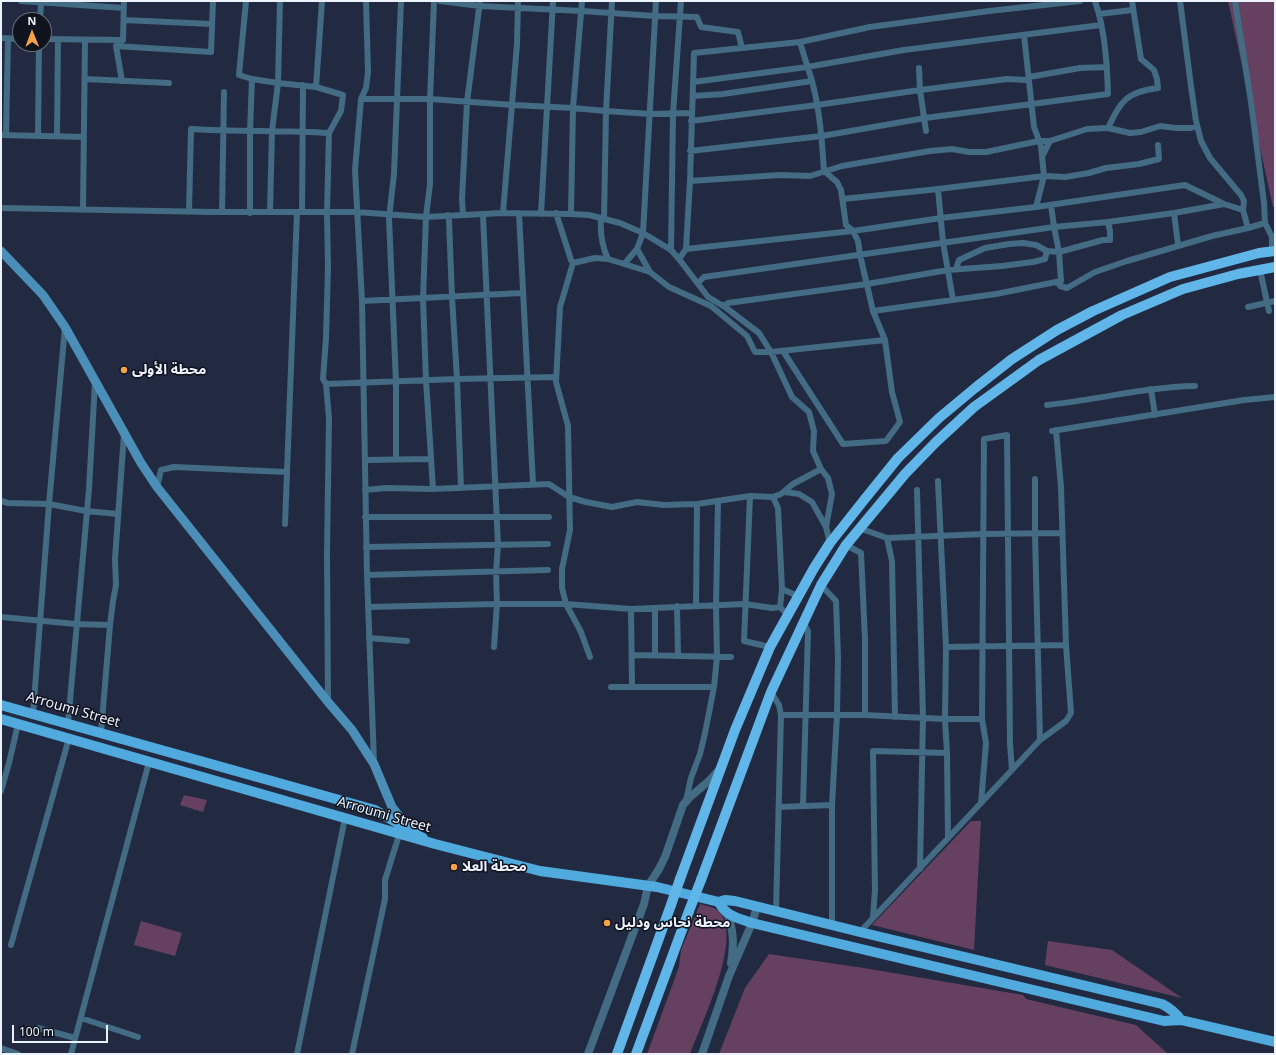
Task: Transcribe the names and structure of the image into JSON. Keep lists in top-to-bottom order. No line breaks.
{"streets":{"main road":["Arroumi Street"]},"places":["محطة الأولى","محطة العلا","محطة نحاس ودليل"],"scale_bar":"100 m","north":"top"}
